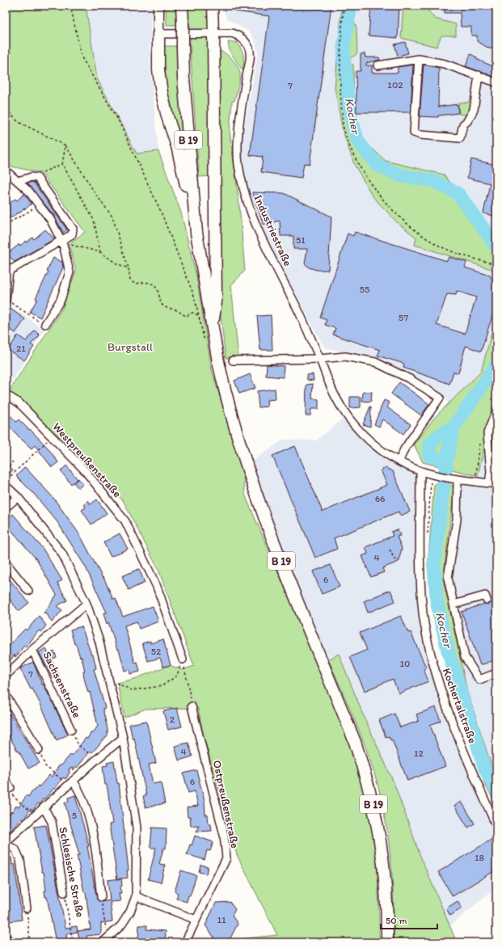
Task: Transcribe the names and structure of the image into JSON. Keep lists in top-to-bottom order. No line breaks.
{"streets":{"highway":["B 19"],"street":["Industriestraße","Westpreußenstraße","Sachsenstraße","Kochertalstraße","Ostpreußenstraße","Schlesische Straße"]},"crossings":[["Industriestraße","Kochertalstraße"]],"water":["Kocher"],"parks":["Burgstall"],"house_numbers":["102","7","51","55","57","21","66","4","6","52","10","7","2","4","12","6","5","18","11"],"scale_bar":"50 m"}
